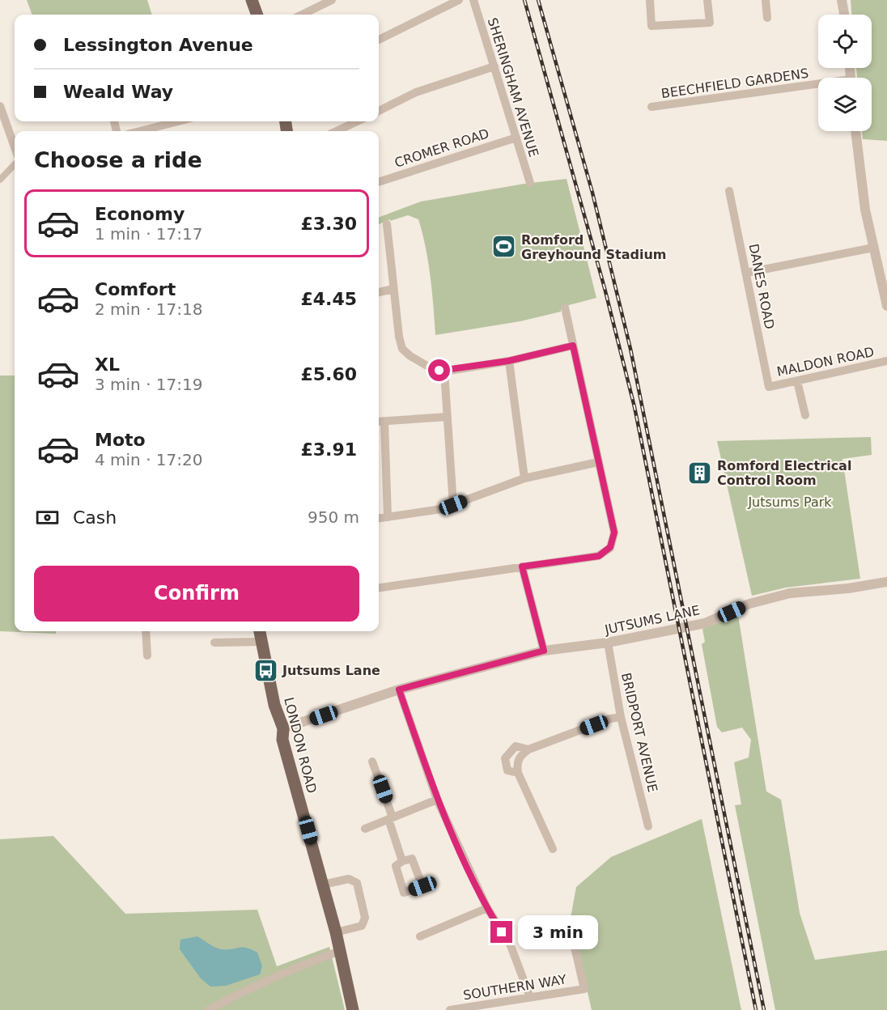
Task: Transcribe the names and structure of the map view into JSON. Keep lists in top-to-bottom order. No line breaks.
{"streets":{"main road":["LONDON ROAD"],"street":["BEECHFIELD GARDENS","SHERINGHAM AVENUE","CROMER ROAD","DANES ROAD","MALDON ROAD","JUTSUMS LANE","BRIDPORT AVENUE","SOUTHERN WAY"]},"crossings":[["SHERINGHAM AVENUE","CROMER ROAD"],["DANES ROAD","MALDON ROAD"],["JUTSUMS LANE","BRIDPORT AVENUE"],["JUTSUMS LANE","LONDON ROAD"]],"parks":["Jutsums Park"],"places":{"sports":["Romford Greyhound Stadium"],"building":["Romford Electrical Control Room"],"bus stop":["Jutsums Lane"]},"page":{"banner":["Lessington Avenue","Weald Way"],"heading":"Choose a ride","list":[{"name":"Economy","note":"1 min · 17:17","value":"£3.30"},{"name":"Comfort","note":"2 min · 17:18","value":"£4.45"},{"name":"XL","note":"3 min · 17:19","value":"£5.60"},{"name":"Moto","note":"4 min · 17:20","value":"£3.91"}],"pay":["Cash","950 m"],"buttons":"Confirm","bubble":"3 min"}}
